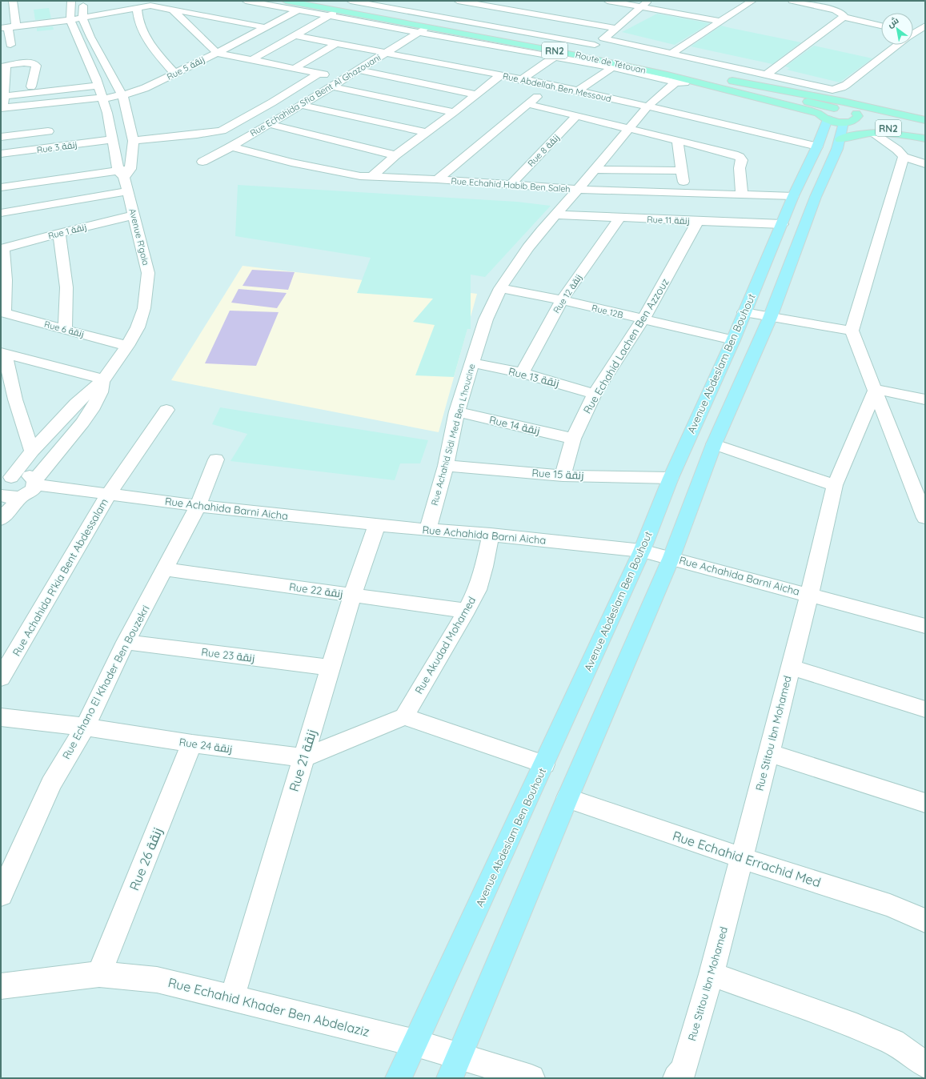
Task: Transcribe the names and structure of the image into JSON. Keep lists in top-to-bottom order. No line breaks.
{"streets":{"highway":["RN2","Route de Tétouan"],"main road":["Avenue Abdeslam Ben Bouhout"],"street":["Rue 5 زنقة","Rue Abdellah Ben Messoud","Rue Echahida Sfia Bent Al Ghazouani","Rue 3 زنقة","Rue 8 زنقة","Rue Echahid Habib Ben Saleh","Rue 11 زنقة","Rue 1 زنقة","Avenue R'gaia","Rue 12 زنقة","Rue 12B","Rue 6 زنقة","Rue Echahid Lachen Ben Azzouz","Rue 13 زنقة","Rue 14 زنقة","Rue Achahid Sidi Med Ben L'houcine","Rue 15 زنقة","Rue Achahida Barni Aicha","Rue Achahida R'kia Bent Abdessalam","Rue 22 زنقة","Rue Akudad Mohamed","Rue 23 زنقة","Rue Echano El Khader Ben Bouzekri","Rue Stitou Ibn Mohamed","Rue 24 زنقة","Rue 21 زنقة","Rue 26 زنقة","Rue Echahid Errachid Med","Rue Echahid Khader Ben Abdelaziz"]},"crossings":[["Route de Tétouan","Rue Echahida Sfia Bent Al Ghazouani"],["Route de Tétouan","Avenue Abdeslam Ben Bouhout"],["Rue 5 زنقة","Avenue R'gaia"],["Rue Abdellah Ben Messoud","Rue Echahida Sfia Bent Al Ghazouani"],["Rue Abdellah Ben Messoud","Avenue Abdeslam Ben Bouhout"],["Rue Abdellah Ben Messoud","Rue Achahid Sidi Med Ben L'houcine"],["Rue Echahida Sfia Bent Al Ghazouani","Rue Echahid Habib Ben Saleh"],["Rue 3 زنقة","Avenue R'gaia"],["Rue 8 زنقة","Rue Echahid Habib Ben Saleh"],["Rue Echahid Habib Ben Saleh","Avenue Abdeslam Ben Bouhout"],["Rue Echahid Habib Ben Saleh","Rue Achahid Sidi Med Ben L'houcine"],["Rue 11 زنقة","Rue 12 زنقة"],["Rue 11 زنقة","Rue Echahid Lachen Ben Azzouz"],["Rue 11 زنقة","Avenue Abdeslam Ben Bouhout"],["Rue 11 زنقة","Rue Achahid Sidi Med Ben L'houcine"],["Rue 1 زنقة","Avenue R'gaia"],["Avenue R'gaia","Rue 6 زنقة"],["Avenue R'gaia","Rue Achahida Barni Aicha"],["Rue 12 زنقة","Rue 12B"],["Rue 12 زنقة","Rue 13 زنقة"],["Rue 12B","Rue Echahid Lachen Ben Azzouz"],["Rue 12B","Avenue Abdeslam Ben Bouhout"],["Rue 12B","Rue Achahid Sidi Med Ben L'houcine"],["Rue Echahid Lachen Ben Azzouz","Rue 13 زنقة"],["Rue Echahid Lachen Ben Azzouz","Rue 14 زنقة"],["Rue Echahid Lachen Ben Azzouz","Rue 15 زنقة"],["Avenue Abdeslam Ben Bouhout","Rue 15 زنقة"],["Avenue Abdeslam Ben Bouhout","Rue Achahida Barni Aicha"],["Avenue Abdeslam Ben Bouhout","Rue Echahid Khader Ben Abdelaziz"],["Rue 13 زنقة","Rue Achahid Sidi Med Ben L'houcine"],["Rue 14 زنقة","Rue Achahid Sidi Med Ben L'houcine"],["Rue Achahid Sidi Med Ben L'houcine","Rue 15 زنقة"],["Rue Achahid Sidi Med Ben L'houcine","Rue Achahida Barni Aicha"],["Rue Achahida Barni Aicha","Rue Achahida R'kia Bent Abdessalam"],["Rue Achahida Barni Aicha","Rue Akudad Mohamed"],["Rue Achahida Barni Aicha","Rue Echano El Khader Ben Bouzekri"],["Rue Achahida Barni Aicha","Rue Stitou Ibn Mohamed"],["Rue Achahida Barni Aicha","Rue 21 زنقة"],["Rue 22 زنقة","Rue Akudad Mohamed"],["Rue 22 زنقة","Rue Echano El Khader Ben Bouzekri"],["Rue 22 زنقة","Rue 21 زنقة"],["Rue 23 زنقة","Rue Echano El Khader Ben Bouzekri"],["Rue 23 زنقة","Rue 21 زنقة"],["Rue Echano El Khader Ben Bouzekri","Rue 24 زنقة"],["Rue Stitou Ibn Mohamed","Rue Echahid Errachid Med"],["Rue 24 زنقة","Rue 21 زنقة"],["Rue 24 زنقة","Rue 26 زنقة"],["Rue 21 زنقة","Rue Echahid Khader Ben Abdelaziz"],["Rue 26 زنقة","Rue Echahid Khader Ben Abdelaziz"]],"north":"top left"}
